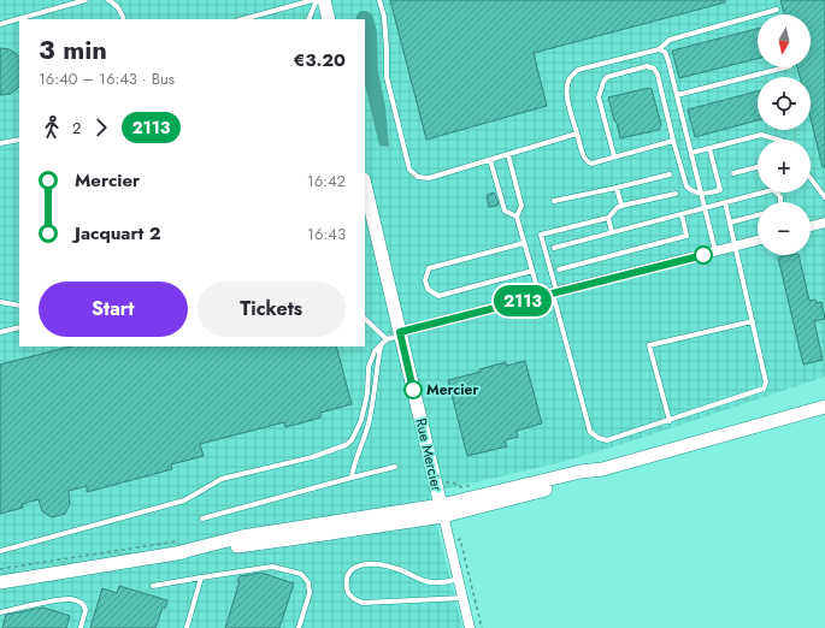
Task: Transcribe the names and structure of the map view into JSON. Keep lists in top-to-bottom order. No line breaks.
{"streets":{"main road":["Rue Mercier"]},"places":["Mercier"],"lines":["bus line 2113"],"north":"bottom","page":{"on_map":"2113","map_buttons":["+","−"],"heading":["3 min","16:40 – 16:43 · Bus","€3.20"],"legs":["2","2113"],"list":[{"name":"Mercier","value":"16:42"},{"name":"Jacquart 2","value":"16:43"}],"buttons":["Start","Tickets"]}}
